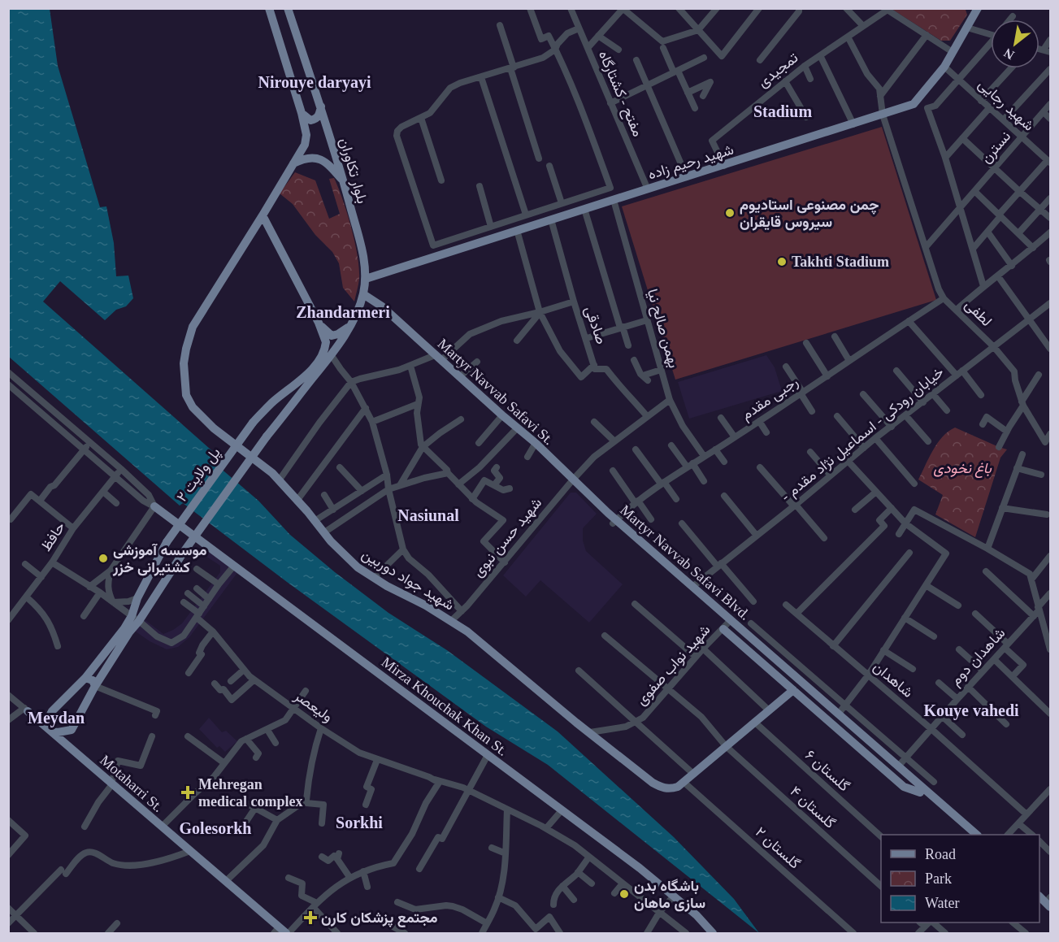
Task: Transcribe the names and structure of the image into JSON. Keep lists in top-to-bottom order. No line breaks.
{"streets":{"main road":["شهید رحیم زاده","بلوار تکاوران","Martyr Navvab Safavi St.","پل ولایت ۲","Martyr Navvab Safavi Blvd.","شهید جواد دوربین","Mirza Khouchak Khan St.","Motaharri St."],"street":["تمجیدی","مفتح - کشتارگاه","شهید رجایی","نسترن","لطفی","صادقی","بهمن صالح نیا","رجبی مقدم","- خیابان رودکی - اسماعیل نژاد مقدم","حافظ","شهید حسن نبوی","شاهدان دوم","شهید نواب صفوی","شاهدان","ولیعصر","گلستان ۶","گلستان ۴","گلستان ۲"]},"crossings":[["تمجیدی","شهید رحیم زاده"],["مفتح - کشتارگاه","شهید رحیم زاده"],["شهید رجایی","نسترن"],["شهید رحیم زاده","بلوار تکاوران"],["شهید رحیم زاده","صادقی"],["شهید رحیم زاده","بهمن صالح نیا"],["بلوار تکاوران","Martyr Navvab Safavi St."],["بلوار تکاوران","پل ولایت ۲"],["لطفی","رجبی مقدم"],["لطفی","- خیابان رودکی - اسماعیل نژاد مقدم"],["صادقی","شهید حسن نبوی"],["بهمن صالح نیا","رجبی مقدم"],["بهمن صالح نیا","شهید حسن نبوی"],["Martyr Navvab Safavi St.","شهید حسن نبوی"],["Martyr Navvab Safavi St.","Martyr Navvab Safavi Blvd."],["رجبی مقدم","Martyr Navvab Safavi Blvd."],["- خیابان رودکی - اسماعیل نژاد مقدم","Martyr Navvab Safavi Blvd."],["پل ولایت ۲","شهید جواد دوربین"],["شهید حسن نبوی","شهید جواد دوربین"],["Martyr Navvab Safavi Blvd.","شاهدان دوم"],["Martyr Navvab Safavi Blvd.","شهید نواب صفوی"],["شهید جواد دوربین","گلستان ۶"],["شهید جواد دوربین","گلستان ۴"],["شهید جواد دوربین","گلستان ۲"],["شاهدان دوم","شاهدان"],["شهید نواب صفوی","گلستان ۴"]],"districts":["Nirouye daryayi","Stadium","Zhandarmeri","Nasiunal","Kouye vahedi","Meydan","Sorkhi","Golesorkh"],"parks":["باغ نخودی"],"places":{"other":["چمن مصنوعی استادیوم سیروس قایقران","Takhti Stadium","موسسه آموزشی کشتیرانی خزر","باشگاه بدن سازی ماهان"],"health":["Mehregan medical complex","مجتمع پزشکان کارن"]},"legend":["Road","Park","Water"],"north":"bottom left"}
